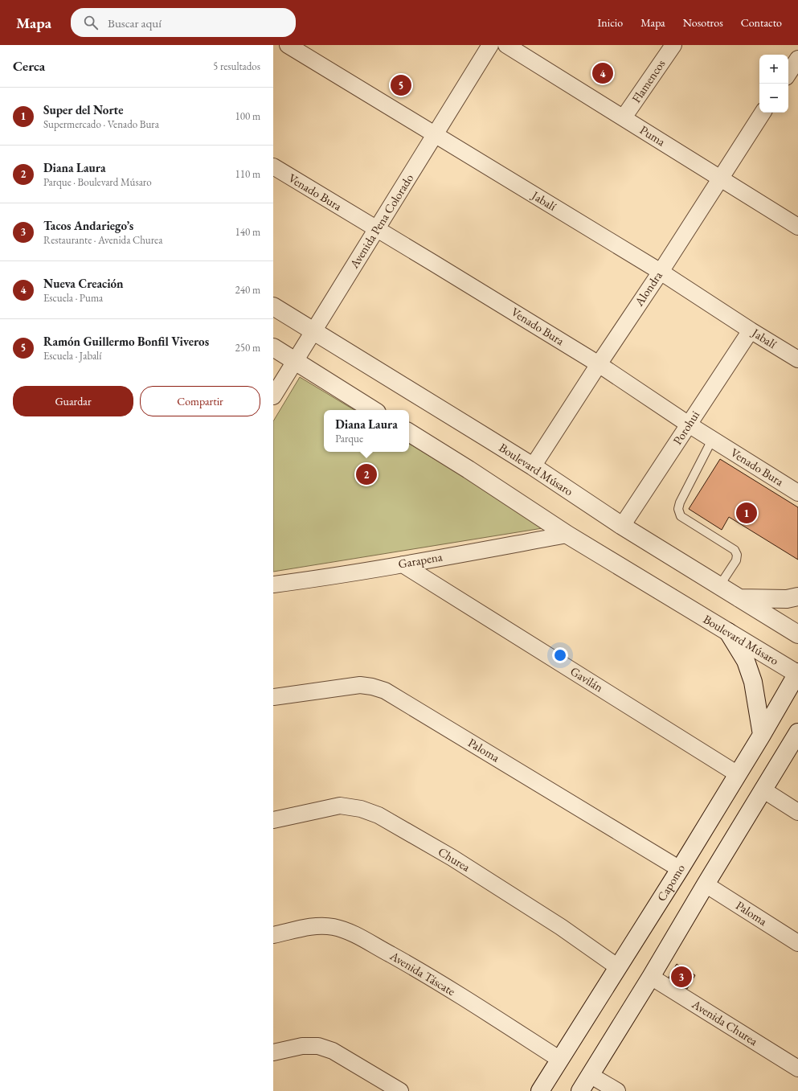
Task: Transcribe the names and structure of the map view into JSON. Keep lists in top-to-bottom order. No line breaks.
{"streets":{"street":["Flamencos","Puma","Venado Bura","Jabalí","Avenida Pena Colorado","Alondra","Porohui","Boulevard Músaro","Garapena","Gavilán","Paloma","Churea","Capomo","Avenida Táscate","Avenida Churea"]},"crossings":[["Flamencos","Puma"],["Puma","Alondra"],["Venado Bura","Avenida Pena Colorado"],["Venado Bura","Alondra"],["Venado Bura","Porohui"],["Jabalí","Avenida Pena Colorado"],["Jabalí","Alondra"],["Jabalí","Porohui"],["Avenida Pena Colorado","Boulevard Músaro"],["Alondra","Boulevard Músaro"],["Porohui","Boulevard Músaro"],["Boulevard Músaro","Garapena"],["Boulevard Músaro","Capomo"],["Garapena","Gavilán"],["Gavilán","Capomo"],["Paloma","Capomo"],["Churea","Capomo"],["Capomo","Avenida Táscate"]],"page":{"header":"Mapa","search":"Buscar aquí","nav":["Inicio","Mapa","Nosotros","Contacto"],"heading":["Cerca","5 resultados"],"map_buttons":["+","−"],"pins":["4","5","2","1","3"],"list":[{"mark":"1","name":"Super del Norte","note":"Supermercado · Venado Bura","value":"100 m"},{"mark":"2","name":"Diana Laura","note":"Parque · Boulevard Músaro","value":"110 m"},{"mark":"3","name":"Tacos Andariego’s","note":"Restaurante · Avenida Churea","value":"140 m"},{"mark":"4","name":"Nueva Creación","note":"Escuela · Puma","value":"240 m"},{"mark":"5","name":"Ramón Guillermo Bonfil Viveros","note":"Escuela · Jabalí","value":"250 m"}],"buttons":["Guardar","Compartir"],"popup":["Diana Laura","Parque"]}}
